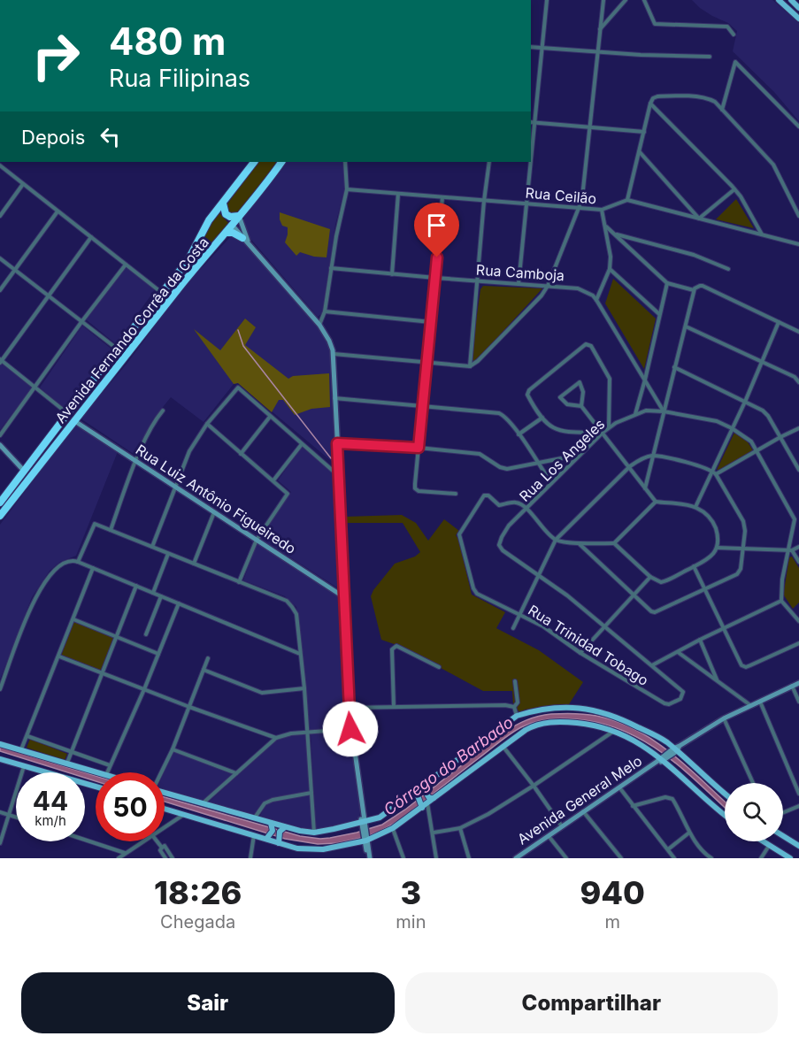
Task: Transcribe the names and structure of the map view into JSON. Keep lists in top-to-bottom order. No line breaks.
{"streets":{"highway":["Avenida Fernando Corrêa da Costa"],"main road":["Rua Luiz Antônio Figueiredo","Avenida General Melo"],"street":["Rua Ceilão","Rua Camboja","Rua Los Angeles","Rua Trinidad Tobago"]},"crossings":[["Avenida Fernando Corrêa da Costa","Rua Luiz Antônio Figueiredo"],["Rua Los Angeles","Rua Trinidad Tobago"]],"water":["Córrego do Barbado"],"page":{"turn":["480 m","Rua Filipinas"],"then":"Depois","speed":"44 km/h","limit":"50","eta":["18:26","Chegada","3","min","940","m"],"buttons":["Sair","Compartilhar"]}}
